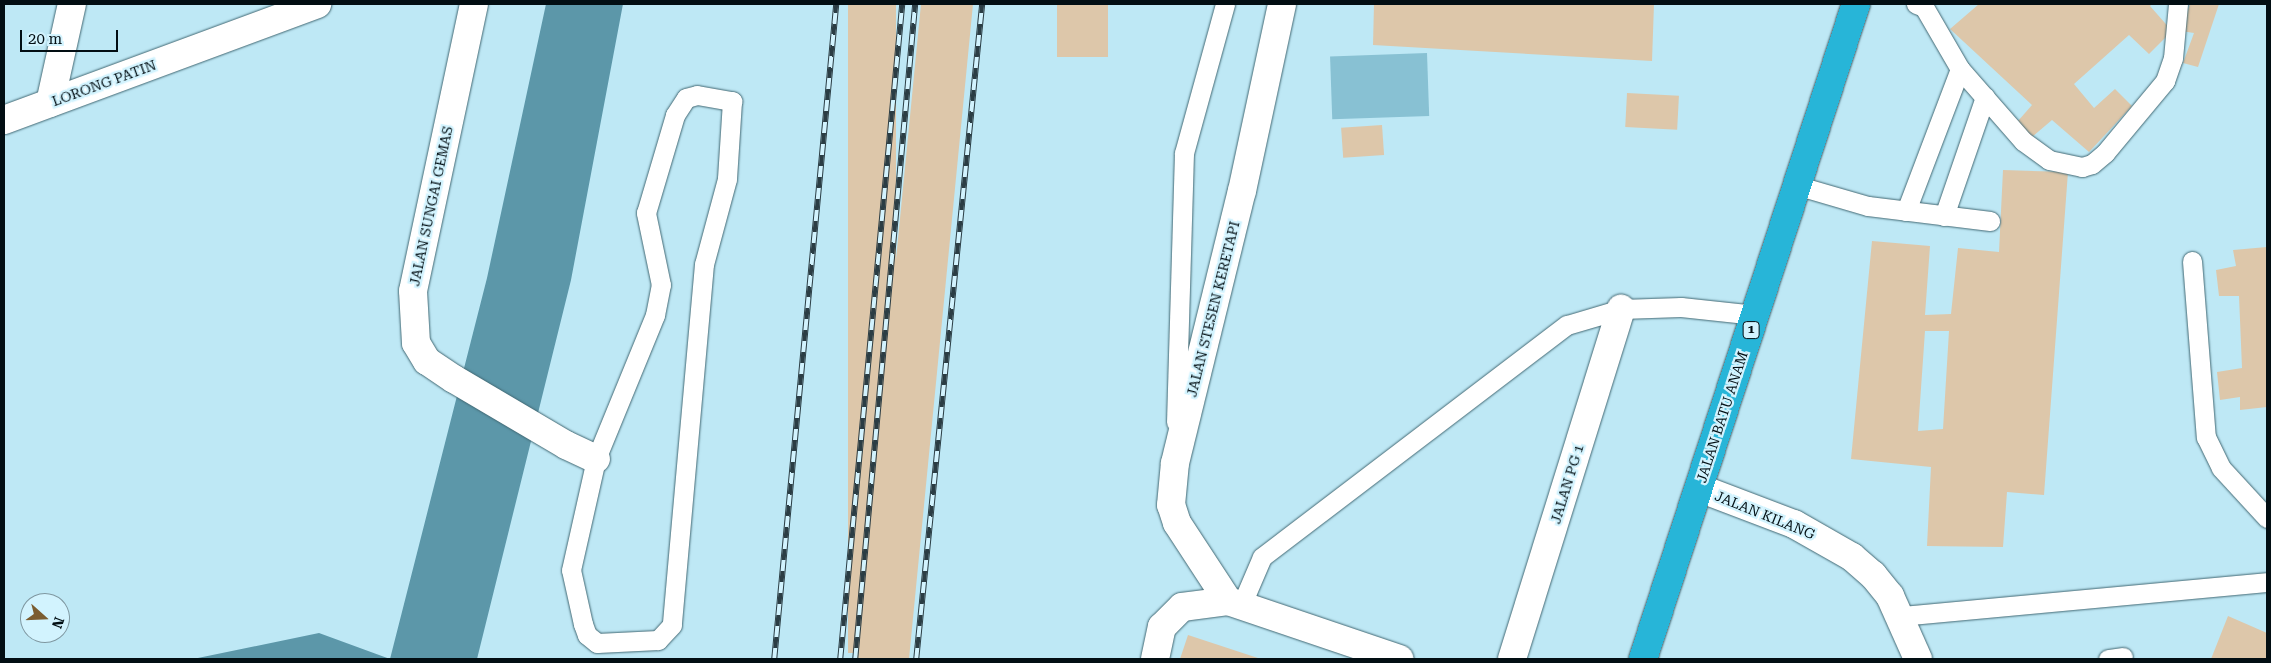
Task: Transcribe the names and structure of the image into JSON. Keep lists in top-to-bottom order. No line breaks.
{"streets":{"highway":["1","JALAN BATU ANAM"],"street":["LORONG PATIN","JALAN SUNGAI GEMAS","JALAN STESEN KERETAPI","JALAN PG 1","JALAN KILANG"]},"crossings":[["JALAN BATU ANAM","JALAN KILANG"]],"scale_bar":"20 m","north":"right"}
